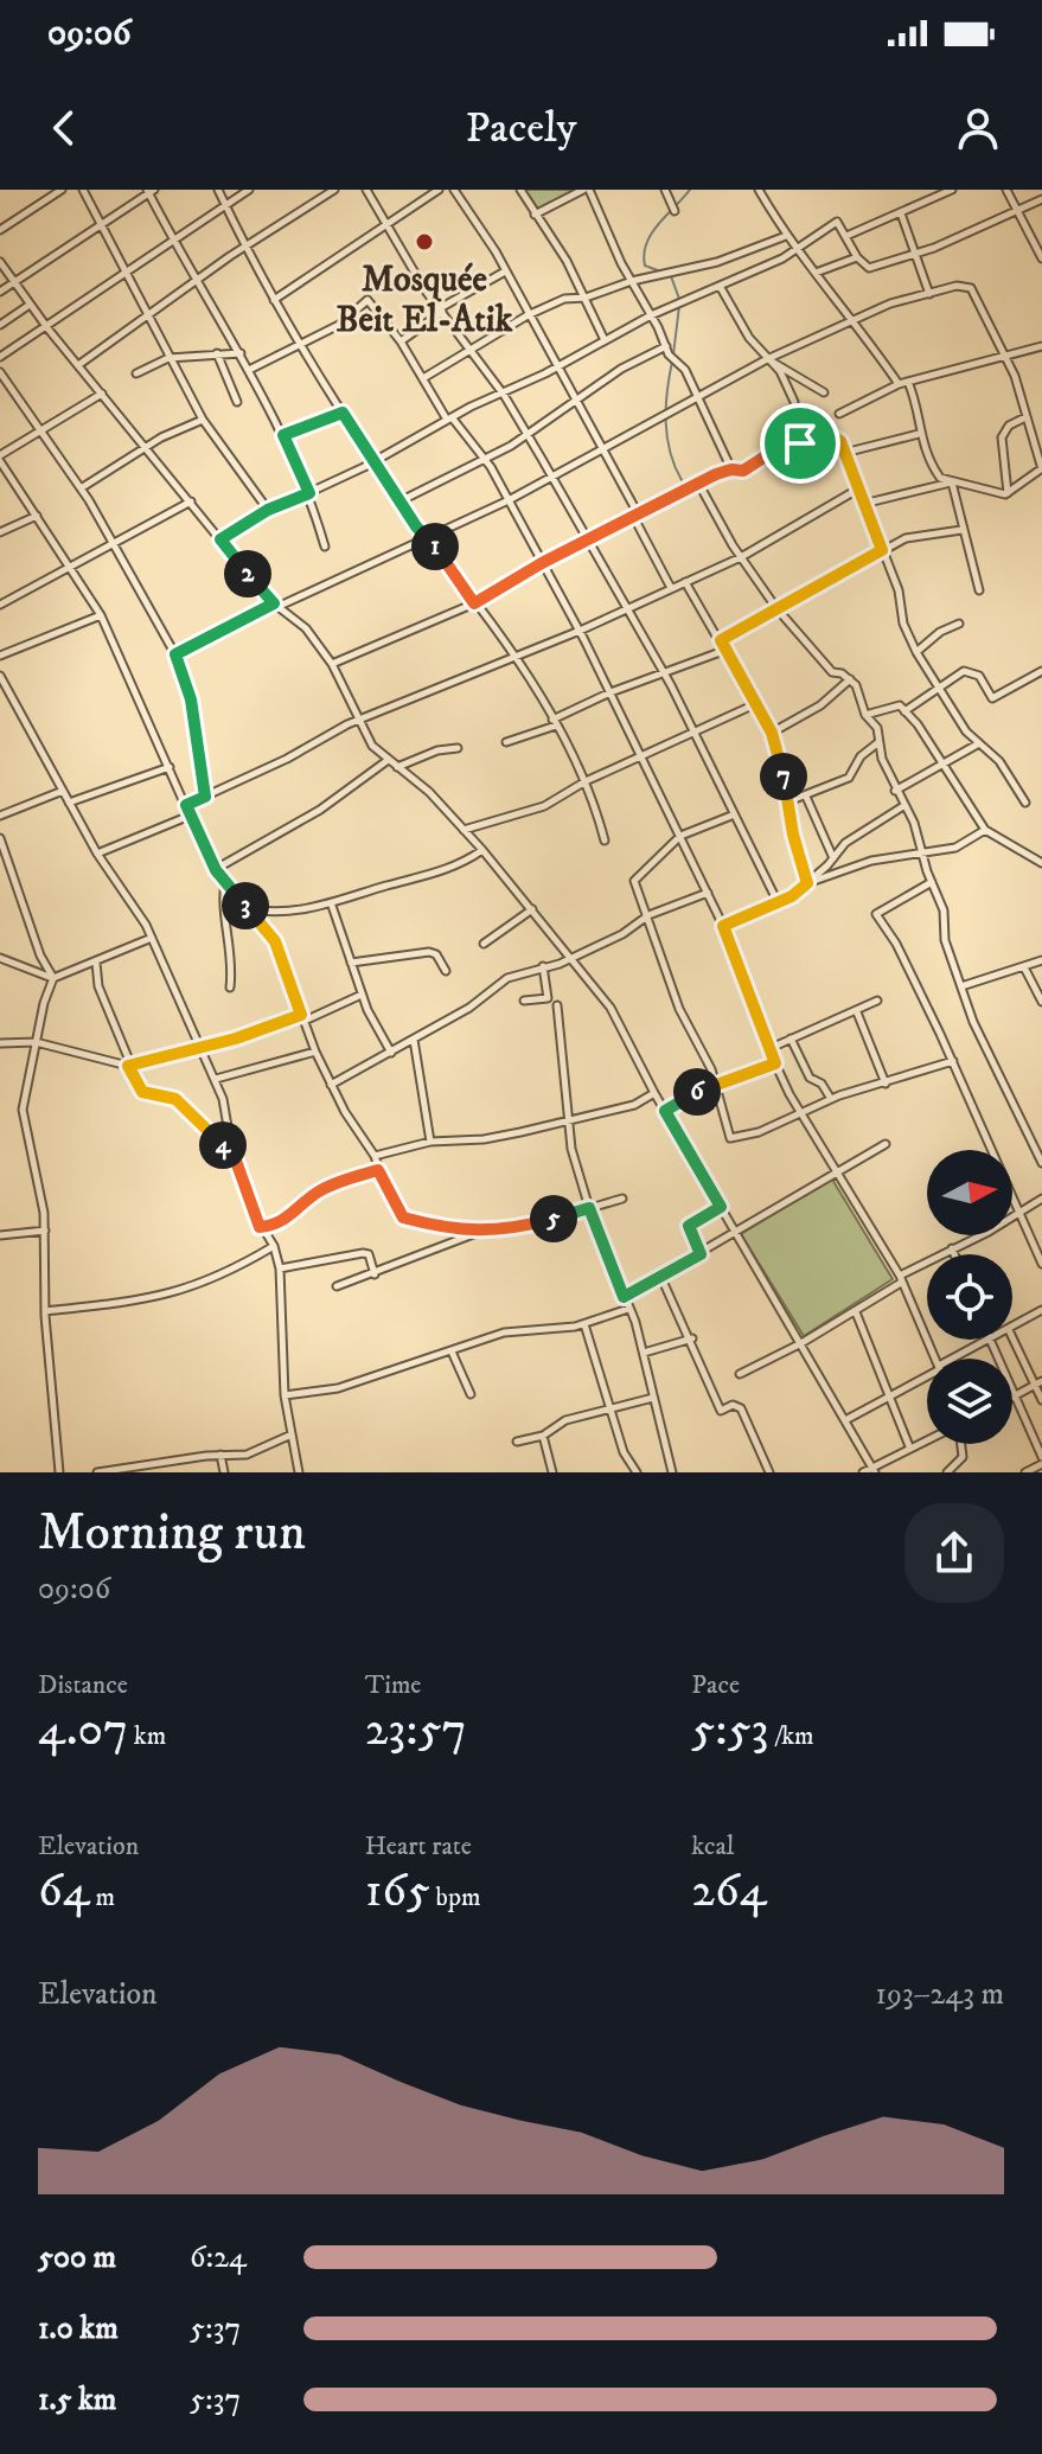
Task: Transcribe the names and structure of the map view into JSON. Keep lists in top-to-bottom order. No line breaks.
{"places":["Mosquée Beit El-Atik"],"north":"right","page":{"status":"09:06","header":"Pacely","pins":["1","2","7","3","6","4","5"],"heading":["Morning run","09:06"],"stats":[["Distance","4.07 km"],["Time","23:57"],["Pace","5:53 /km"],["Elevation","64 m"],["Heart rate","165 bpm"],["kcal","264"]],"chart":["Elevation","193–243 m"],"list":[{"name":"500 m","note":"6:24"},{"name":"1.0 km","note":"5:37"},{"name":"1.5 km","note":"5:37"}]}}
